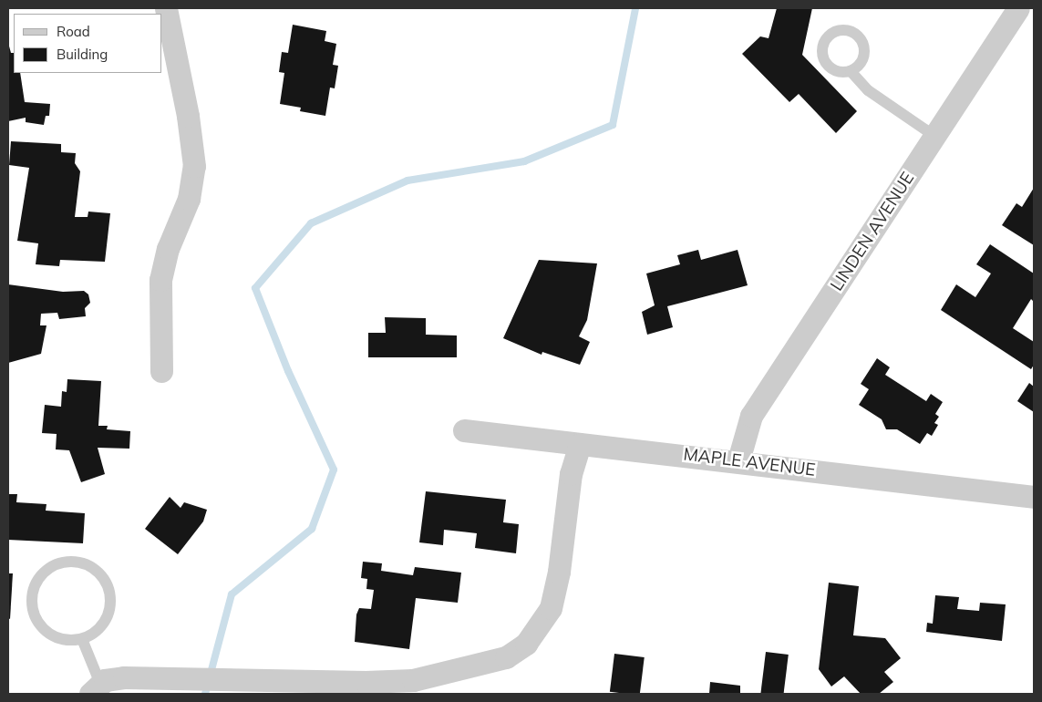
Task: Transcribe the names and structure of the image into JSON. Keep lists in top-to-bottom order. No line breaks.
{"streets":{"street":["LINDEN AVENUE","MAPLE AVENUE"]},"crossings":[["LINDEN AVENUE","MAPLE AVENUE"]],"legend":["Road","Building"]}
